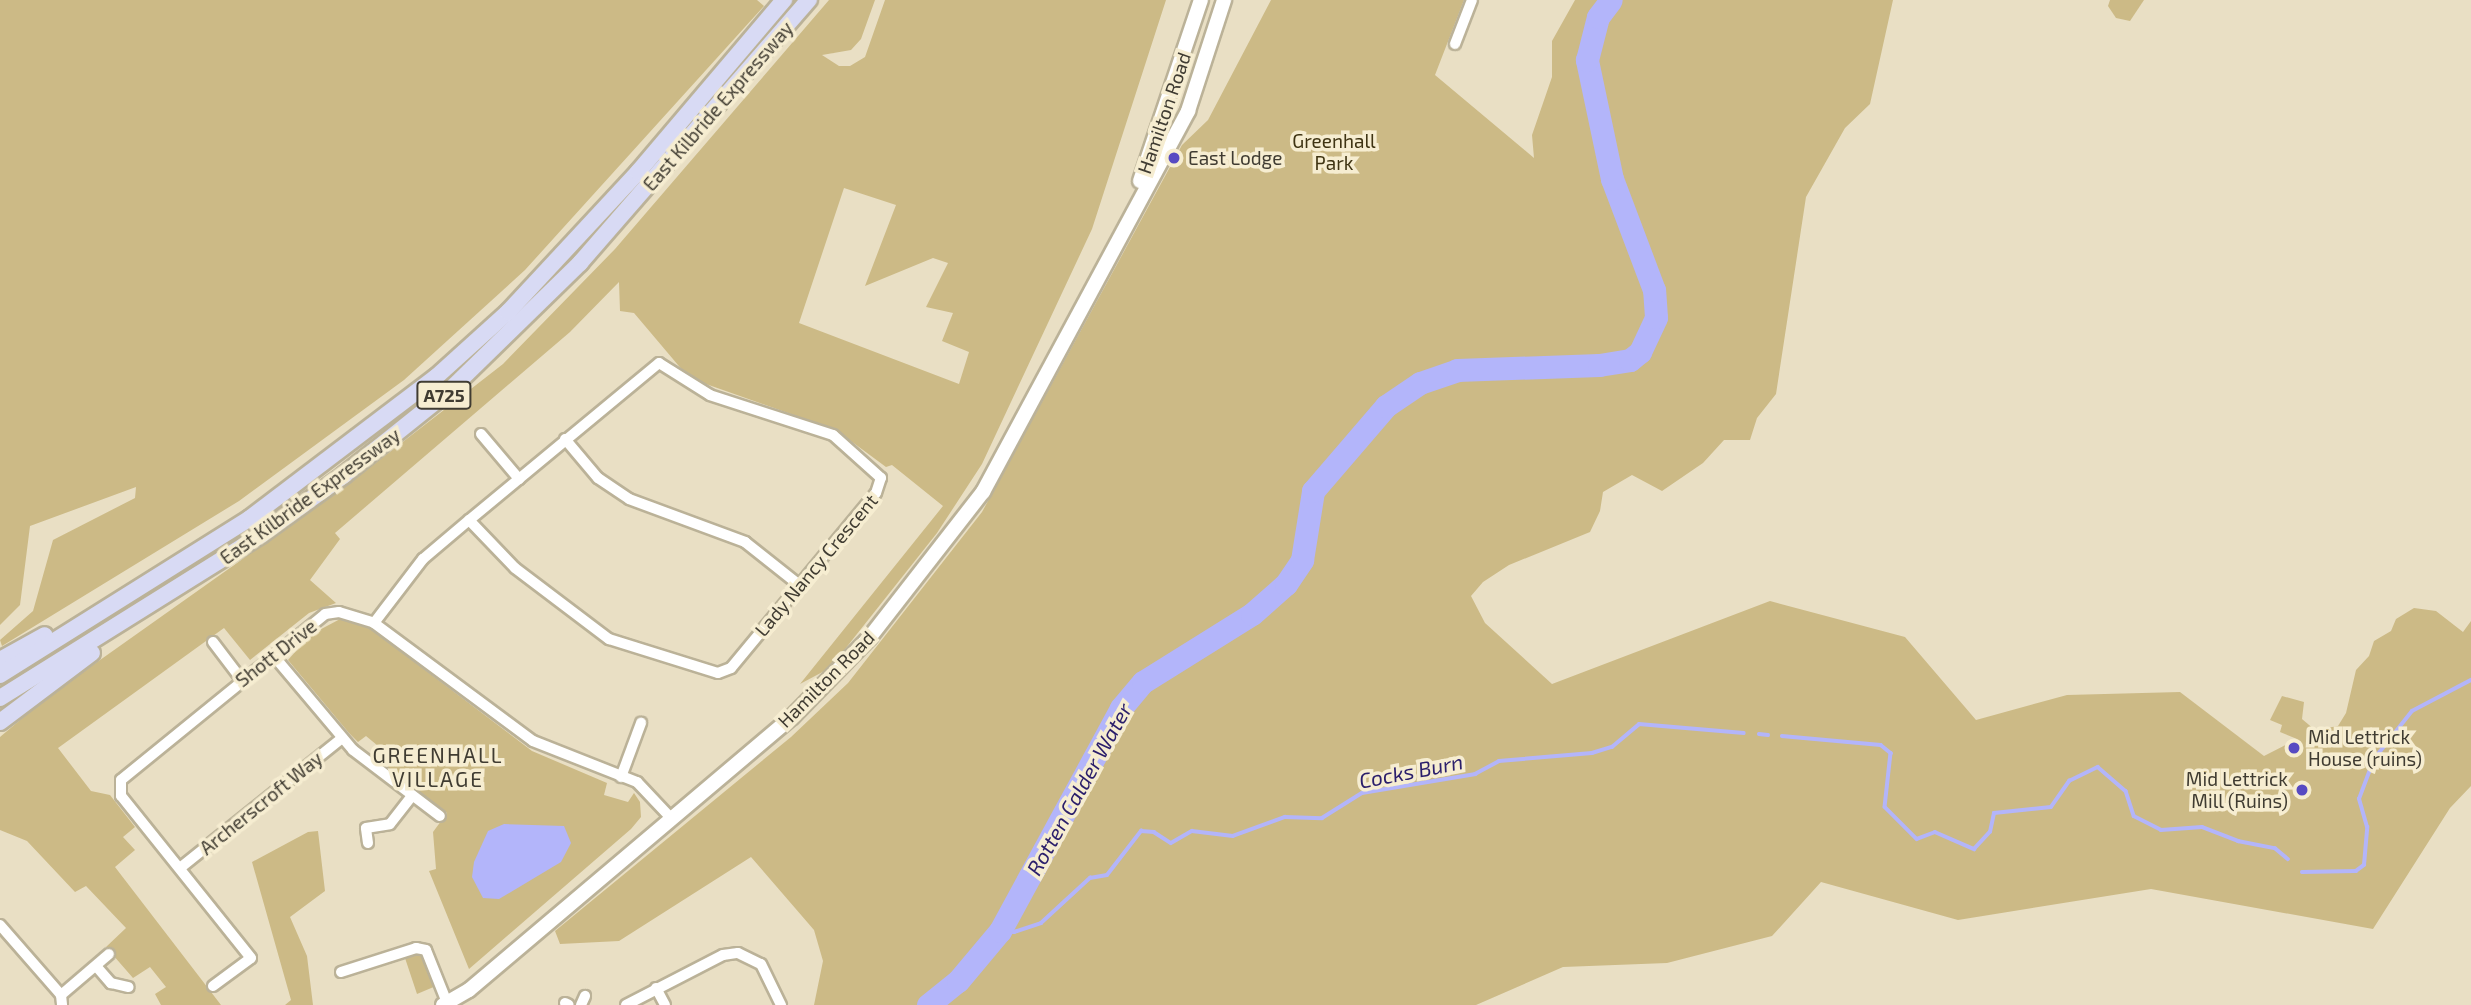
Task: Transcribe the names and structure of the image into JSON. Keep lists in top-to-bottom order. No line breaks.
{"streets":{"highway":["East Kilbride Expressway","A725"],"main road":["Hamilton Road"],"street":["Lady Nancy Crescent","Shott Drive","Archerscroft Way"]},"crossings":[["East Kilbride Expressway","A725"],["Hamilton Road","Shott Drive"],["Lady Nancy Crescent","Shott Drive"],["Shott Drive","Archerscroft Way"]],"districts":["GREENHALL VILLAGE"],"water":["Cocks Burn","Rotten Calder Water"],"parks":["Greenhall Park"],"places":["East Lodge","Mid Lettrick House (ruins)","Mid Lettrick Mill (Ruins)"]}
